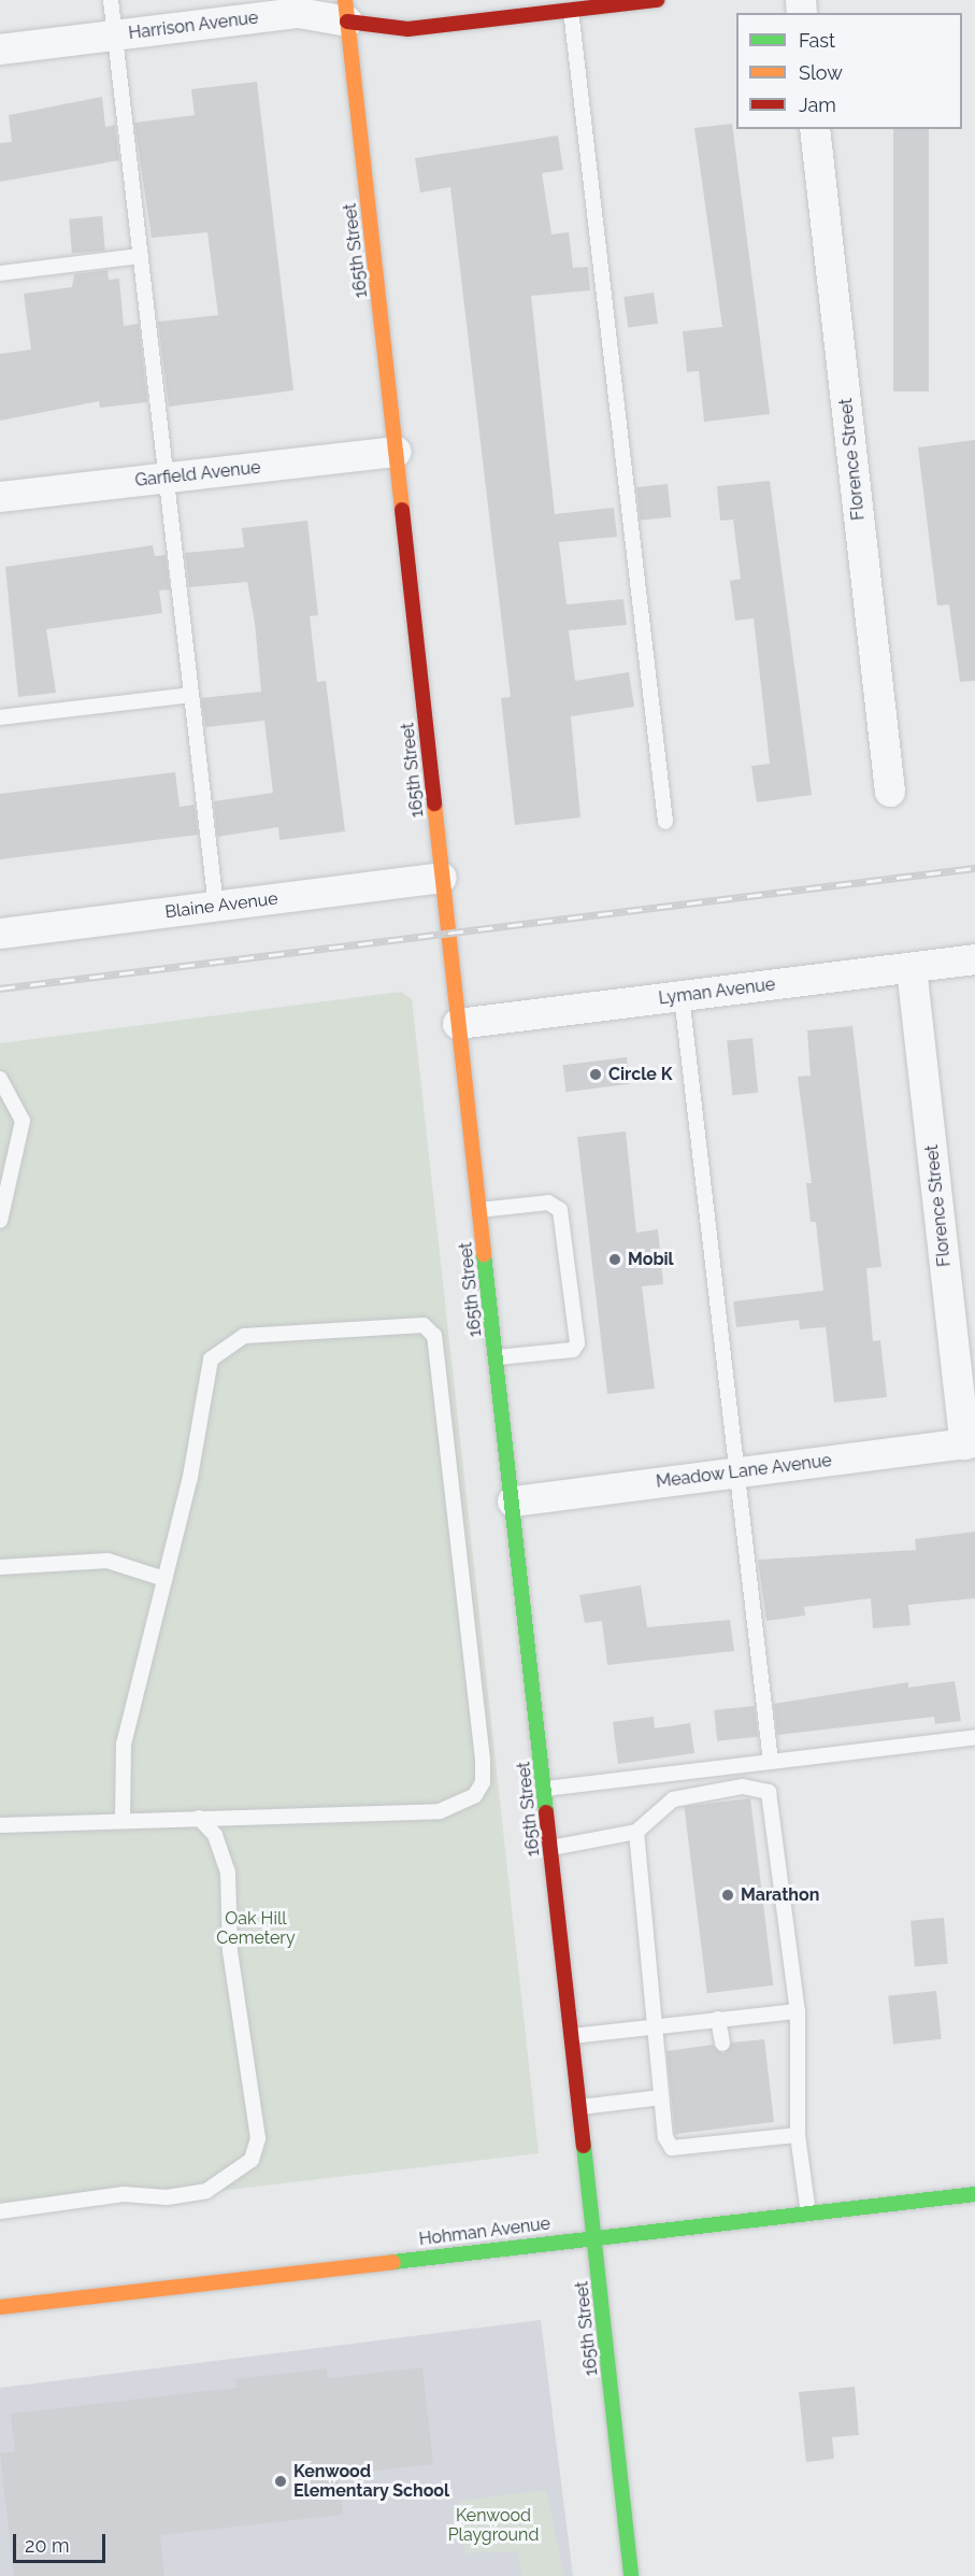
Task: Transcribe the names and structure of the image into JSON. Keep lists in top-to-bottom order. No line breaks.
{"streets":{"main road":["Harrison Avenue","165th Street","Hohman Avenue"],"street":["Florence Street","Garfield Avenue","Blaine Avenue","Lyman Avenue","Meadow Lane Avenue"]},"crossings":[["Harrison Avenue","165th Street"],["165th Street","Garfield Avenue"],["165th Street","Blaine Avenue"],["165th Street","Lyman Avenue"],["165th Street","Meadow Lane Avenue"],["165th Street","Hohman Avenue"],["Florence Street","Lyman Avenue"],["Florence Street","Meadow Lane Avenue"]],"parks":["Oak Hill Cemetery","Kenwood Playground"],"places":["Circle K","Mobil","Marathon","Kenwood Elementary School"],"legend":["Fast","Slow","Jam"],"scale_bar":"20 m"}
